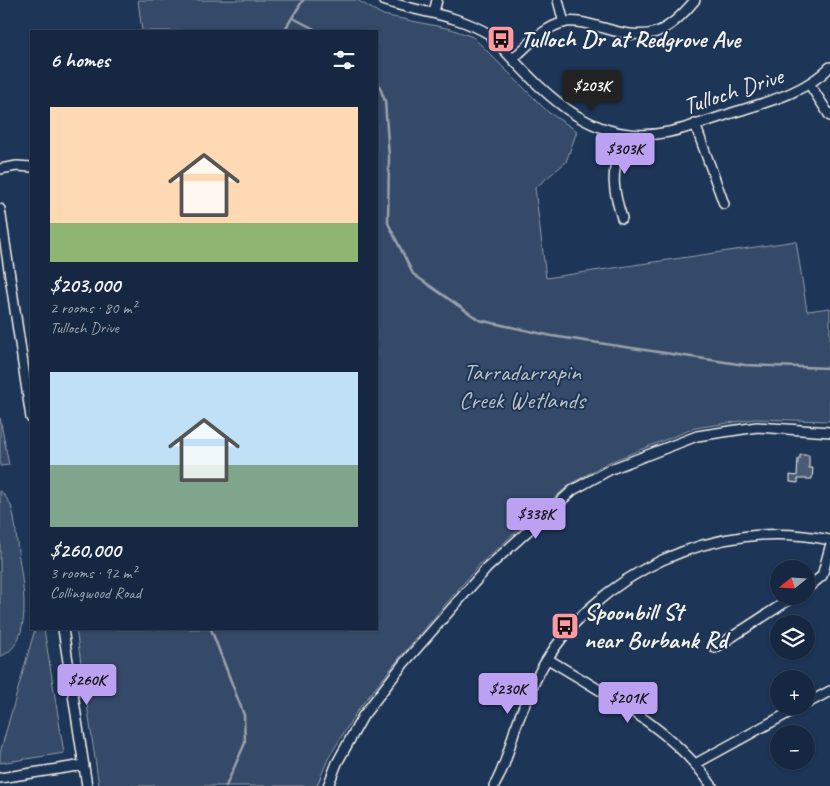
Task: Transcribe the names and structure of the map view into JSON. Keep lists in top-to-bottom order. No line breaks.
{"streets":{"street":["Tulloch Drive"]},"parks":["Tarradarrapin Creek Wetlands"],"places":{"bus stop":["Tulloch Dr at Redgrove Ave","Spoonbill St near Burbank Rd"]},"north":"left","page":{"heading":"6 homes","price":["$203K","$303K","$338K","$260K","$230K","$201K"],"list":[{"name":"$203,000","note":"2 rooms · 80 m² · Tulloch Drive"},{"name":"$260,000","note":"3 rooms · 92 m² · Collingwood Road"}],"map_buttons":["+","−"]}}
